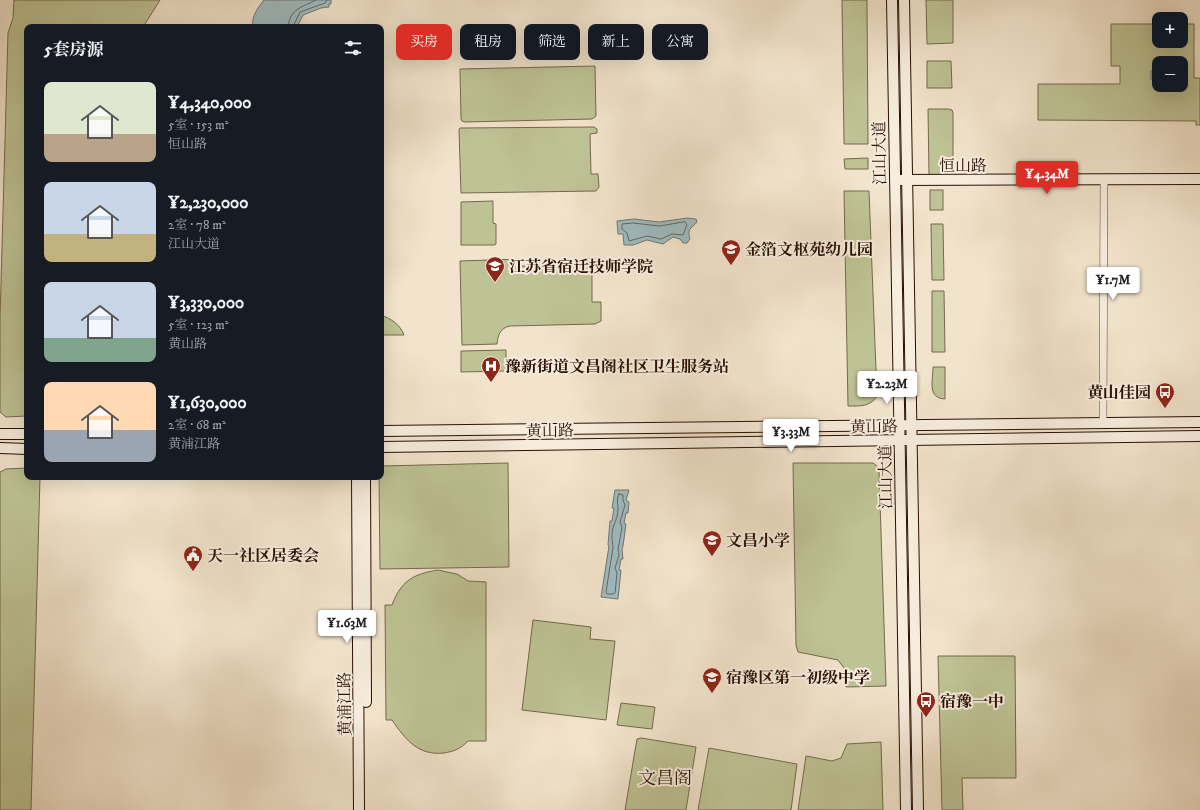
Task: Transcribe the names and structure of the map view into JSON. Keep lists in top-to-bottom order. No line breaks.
{"streets":{"main road":["江山大道","恒山路","黄山路","黄浦江路"]},"crossings":[["江山大道","恒山路"],["江山大道","黄山路"]],"districts":["文昌阁"],"places":{"school or university":["金箔文枢苑幼儿园","江苏省宿迁技师学院","文昌小学","宿豫区第一初级中学"],"hospital":["豫新街道文昌阁社区卫生服务站"],"bus stop":["黄山佳园","宿豫一中"],"public building":["天一社区居委会"]},"page":{"map_buttons":["+","−"],"chip":["买房","租房","筛选","新上","公寓"],"heading":"5套房源","list":[{"name":"¥4,340,000","note":"5室 · 153 m² · 恒山路"},{"name":"¥2,230,000","note":"2室 · 78 m² · 江山大道"},{"name":"¥3,330,000","note":"5室 · 123 m² · 黄山路"},{"name":"¥1,630,000","note":"2室 · 68 m² · 黄浦江路"}],"price":["¥4.34M","¥1.7M","¥2.23M","¥3.33M","¥1.63M"]}}
